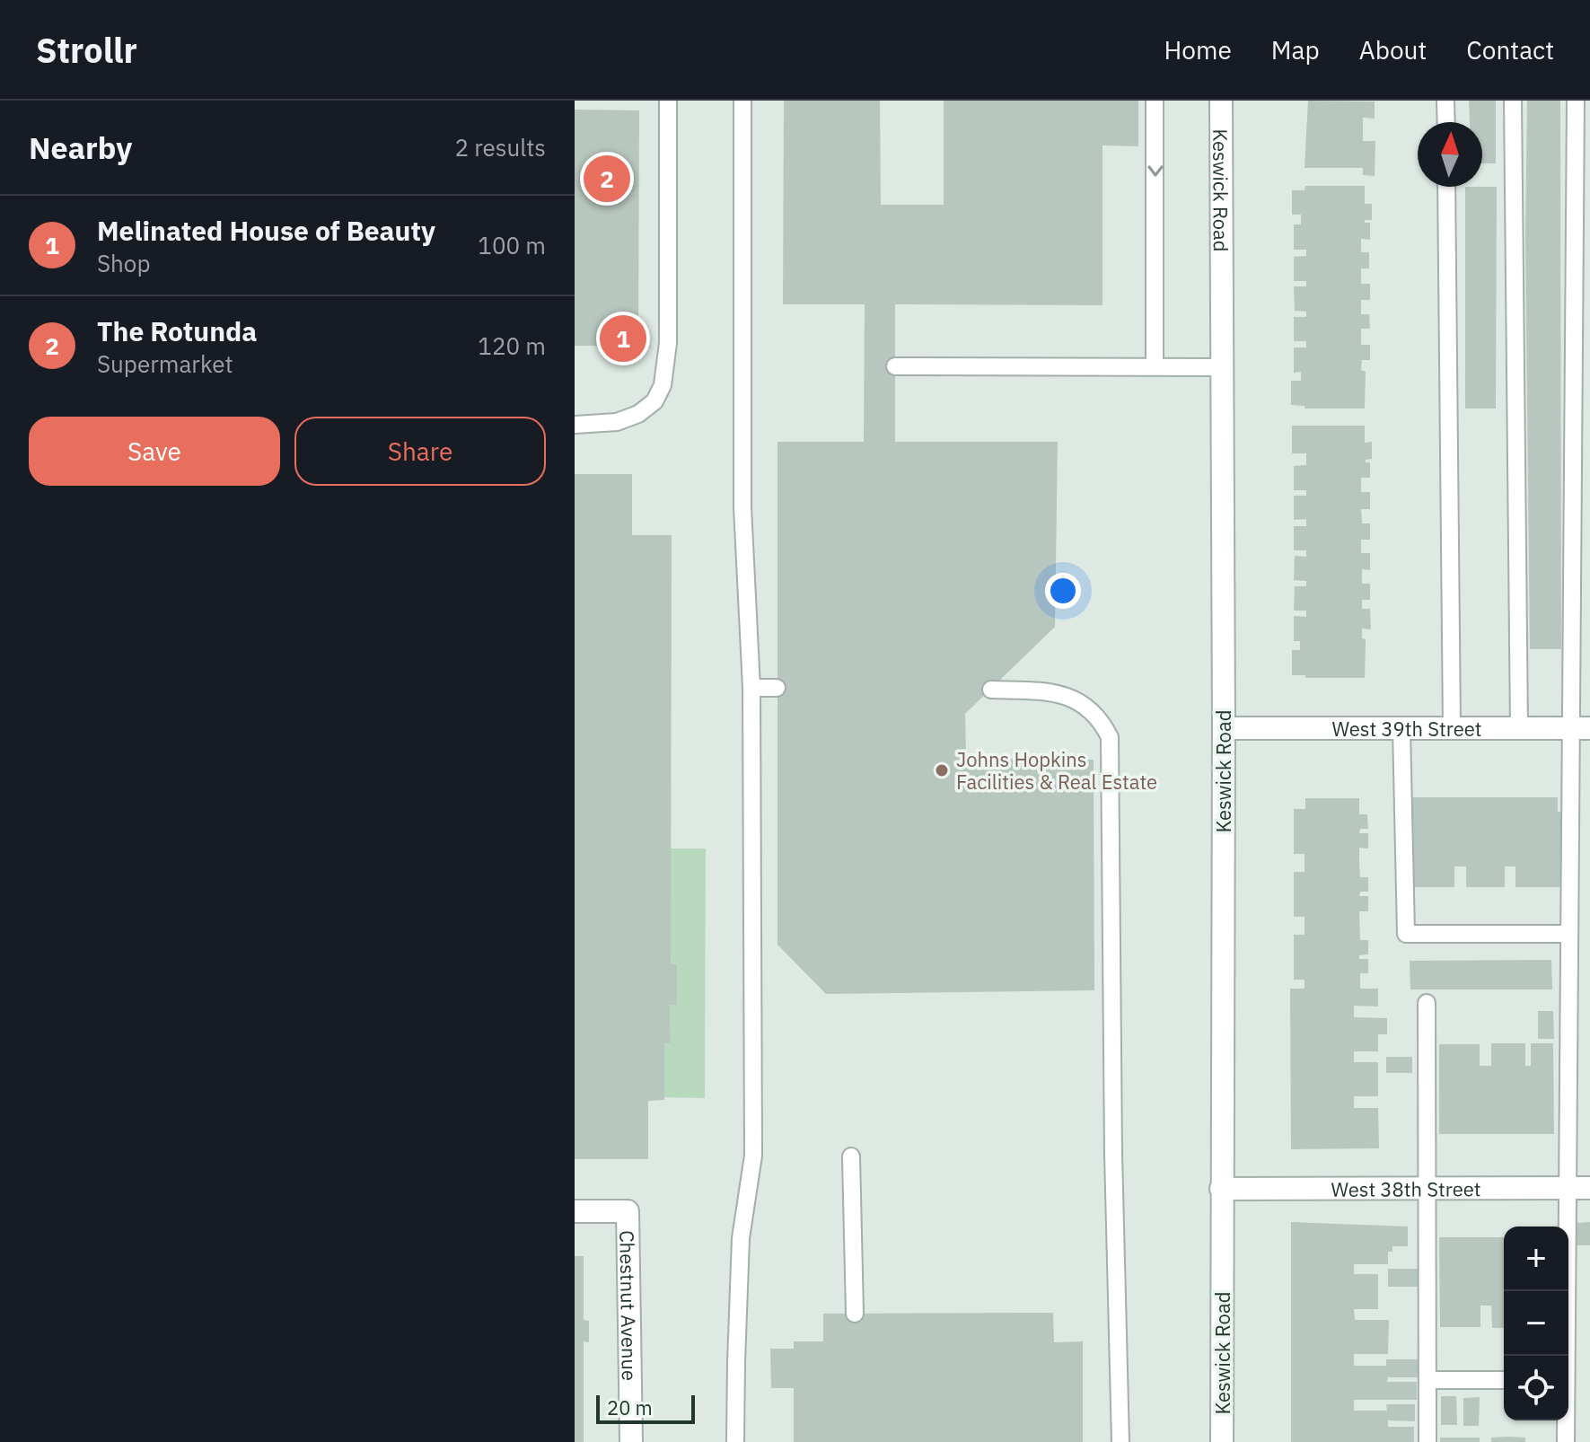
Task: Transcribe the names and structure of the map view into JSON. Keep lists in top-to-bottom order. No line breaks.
{"streets":{"street":["Keswick Road","West 39th Street","West 38th Street","Chestnut Avenue"]},"crossings":[["Keswick Road","West 39th Street"],["Keswick Road","West 38th Street"]],"places":["Johns Hopkins Facilities & Real Estate"],"scale_bar":"20 m","north":"top","page":{"header":"Strollr","nav":["Home","Map","About","Contact"],"heading":["Nearby","2 results"],"pins":["2","1"],"list":[{"mark":"1","name":"Melinated House of Beauty","note":"Shop","value":"100 m"},{"mark":"2","name":"The Rotunda","note":"Supermarket","value":"120 m"}],"buttons":["Save","Share"],"map_buttons":["+","−"],"scale":"20 m"}}
